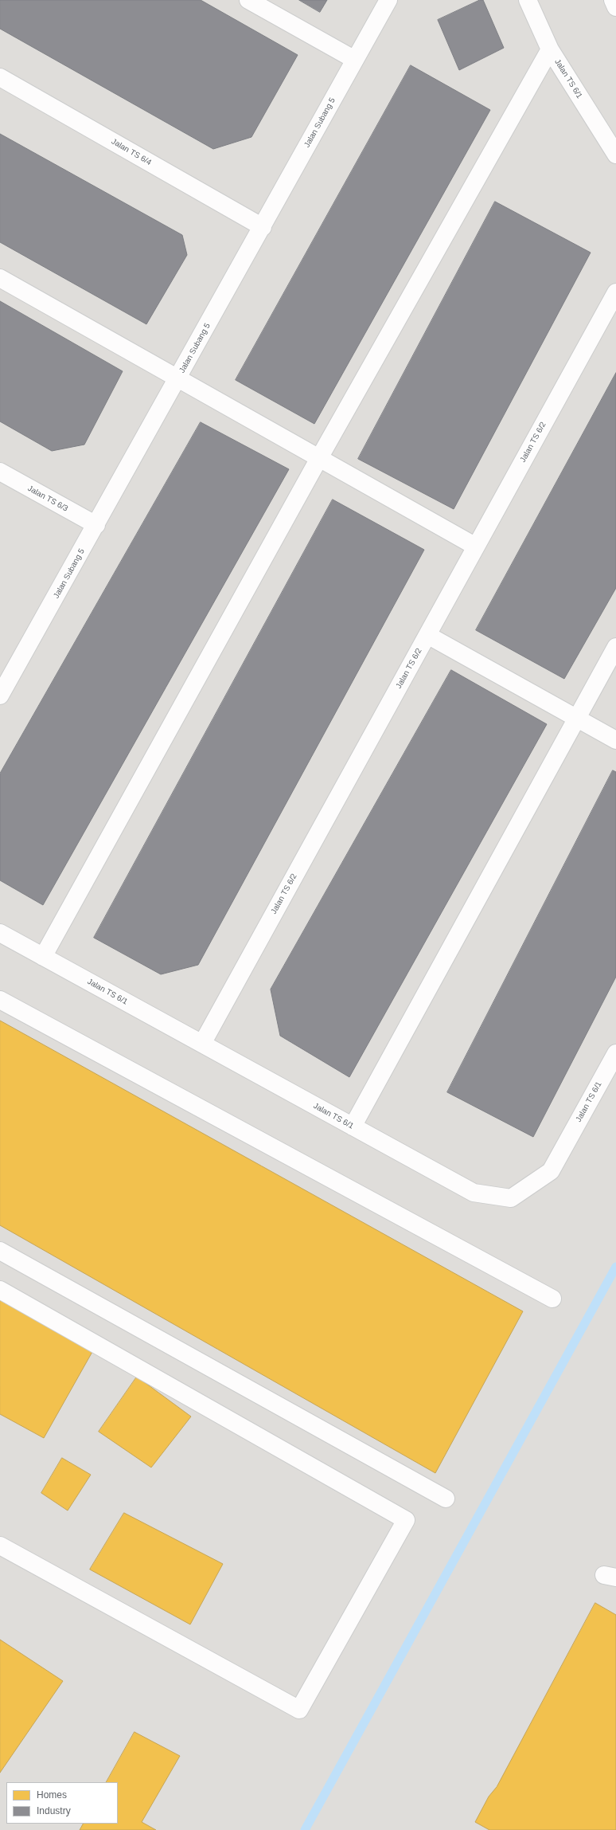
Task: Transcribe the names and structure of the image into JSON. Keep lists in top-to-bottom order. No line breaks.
{"streets":{"street":["Jalan TS 6/1","Jalan Subang 5","Jalan TS 6/4","Jalan TS 6/2","Jalan TS 6/3"]},"crossings":[["Jalan TS 6/1","Jalan TS 6/2"],["Jalan Subang 5","Jalan TS 6/4"],["Jalan Subang 5","Jalan TS 6/3"]],"legend":["Homes","Industry"]}
